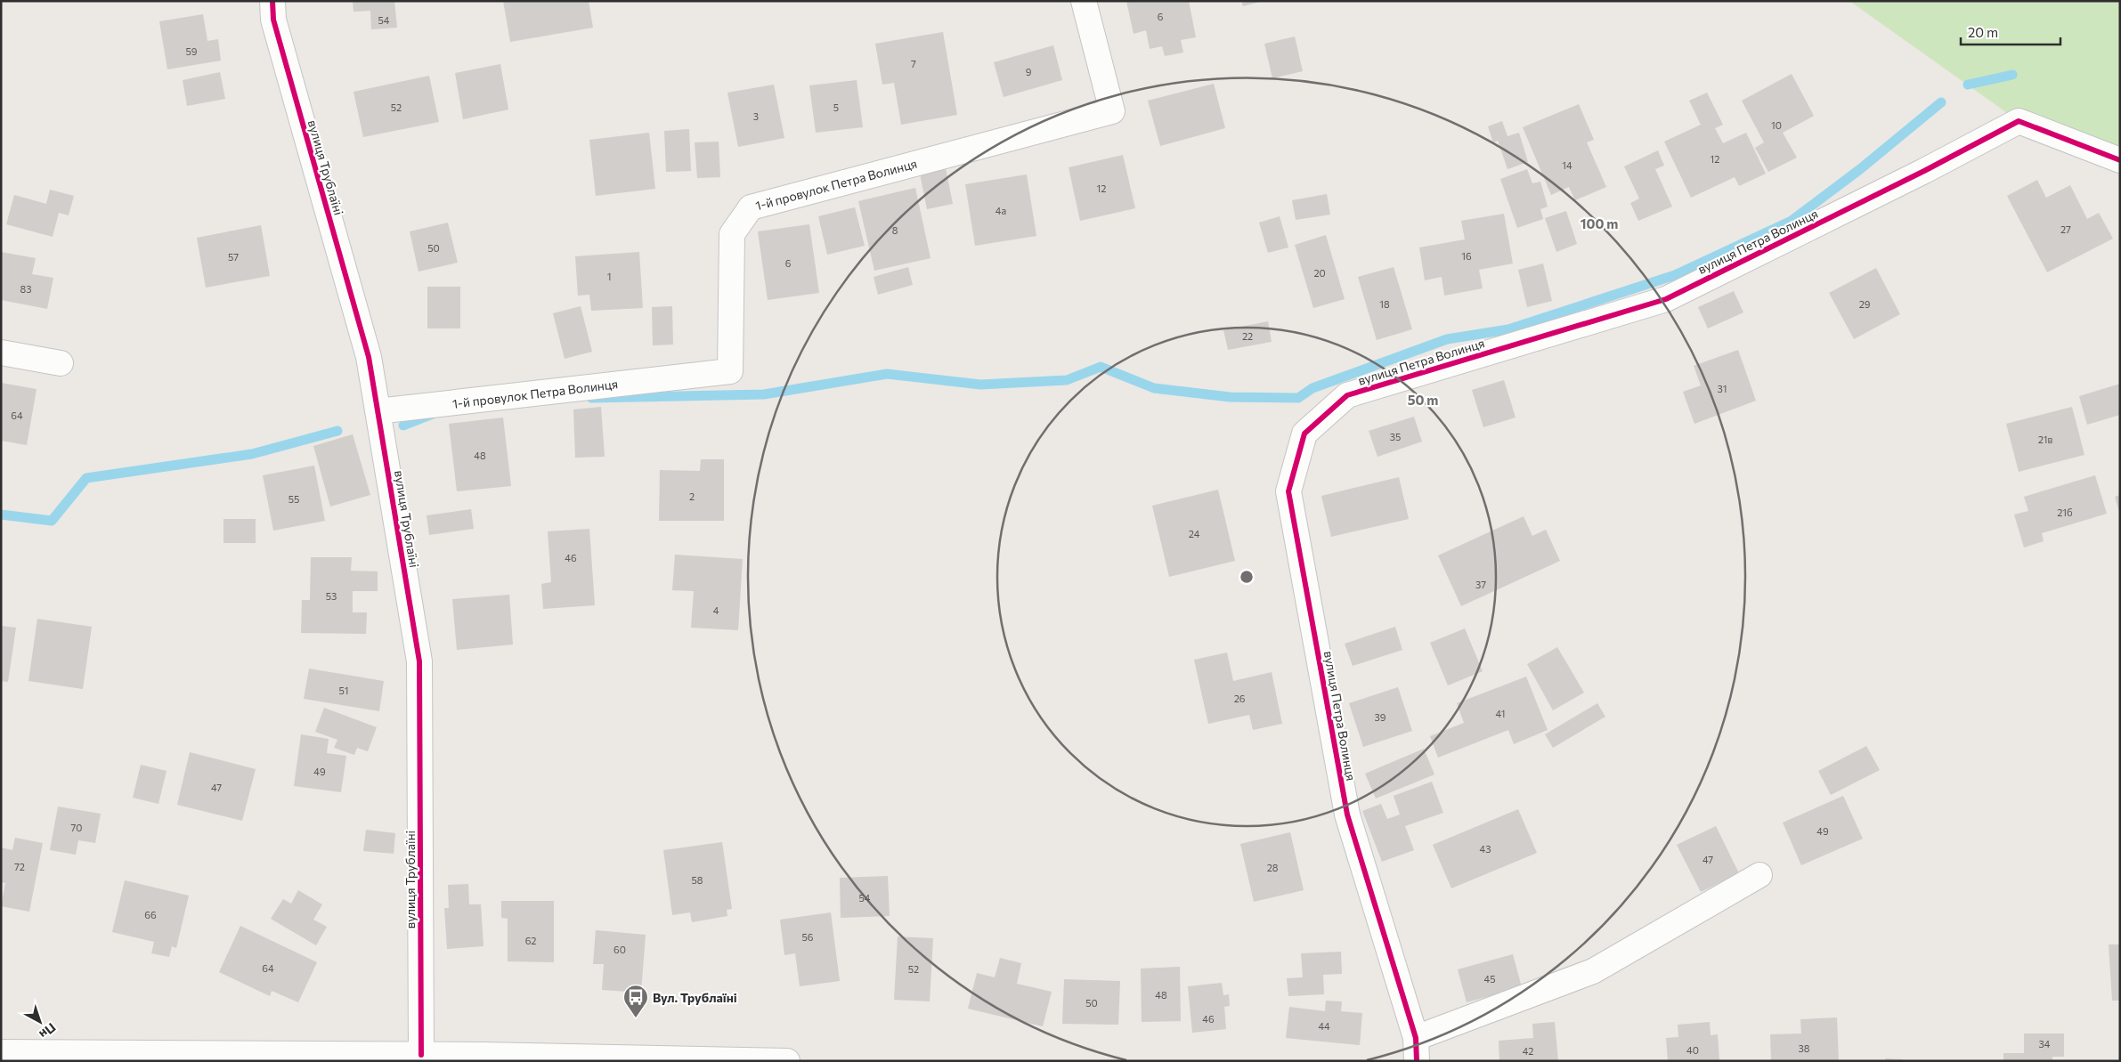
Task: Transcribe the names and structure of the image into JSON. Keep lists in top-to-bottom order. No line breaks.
{"streets":{"street":["вулиця Трублаїні","1-й провулок Петра Волинця","вулиця Петра Волинця"]},"crossings":[["вулиця Трублаїні","1-й провулок Петра Волинця"]],"places":{"bus stop":["Вул. Трублаїні"]},"house_numbers":["6","54","59","7","9","52","5","3","10","12","14","12","4а","27","8","50","16","57","6","20","1","83","18","29","22","31","64","35","21в","48","2","55","21б","24","46","37","53","4","51","26","41","39","49","47","70","49","43","47","72","28","58","54","66","56","62","60","64","52","45","48","50","46","44","34","38","40","42"],"scale_bar":"20 m","north":"bottom right","rings":["100 m","50 m"]}
